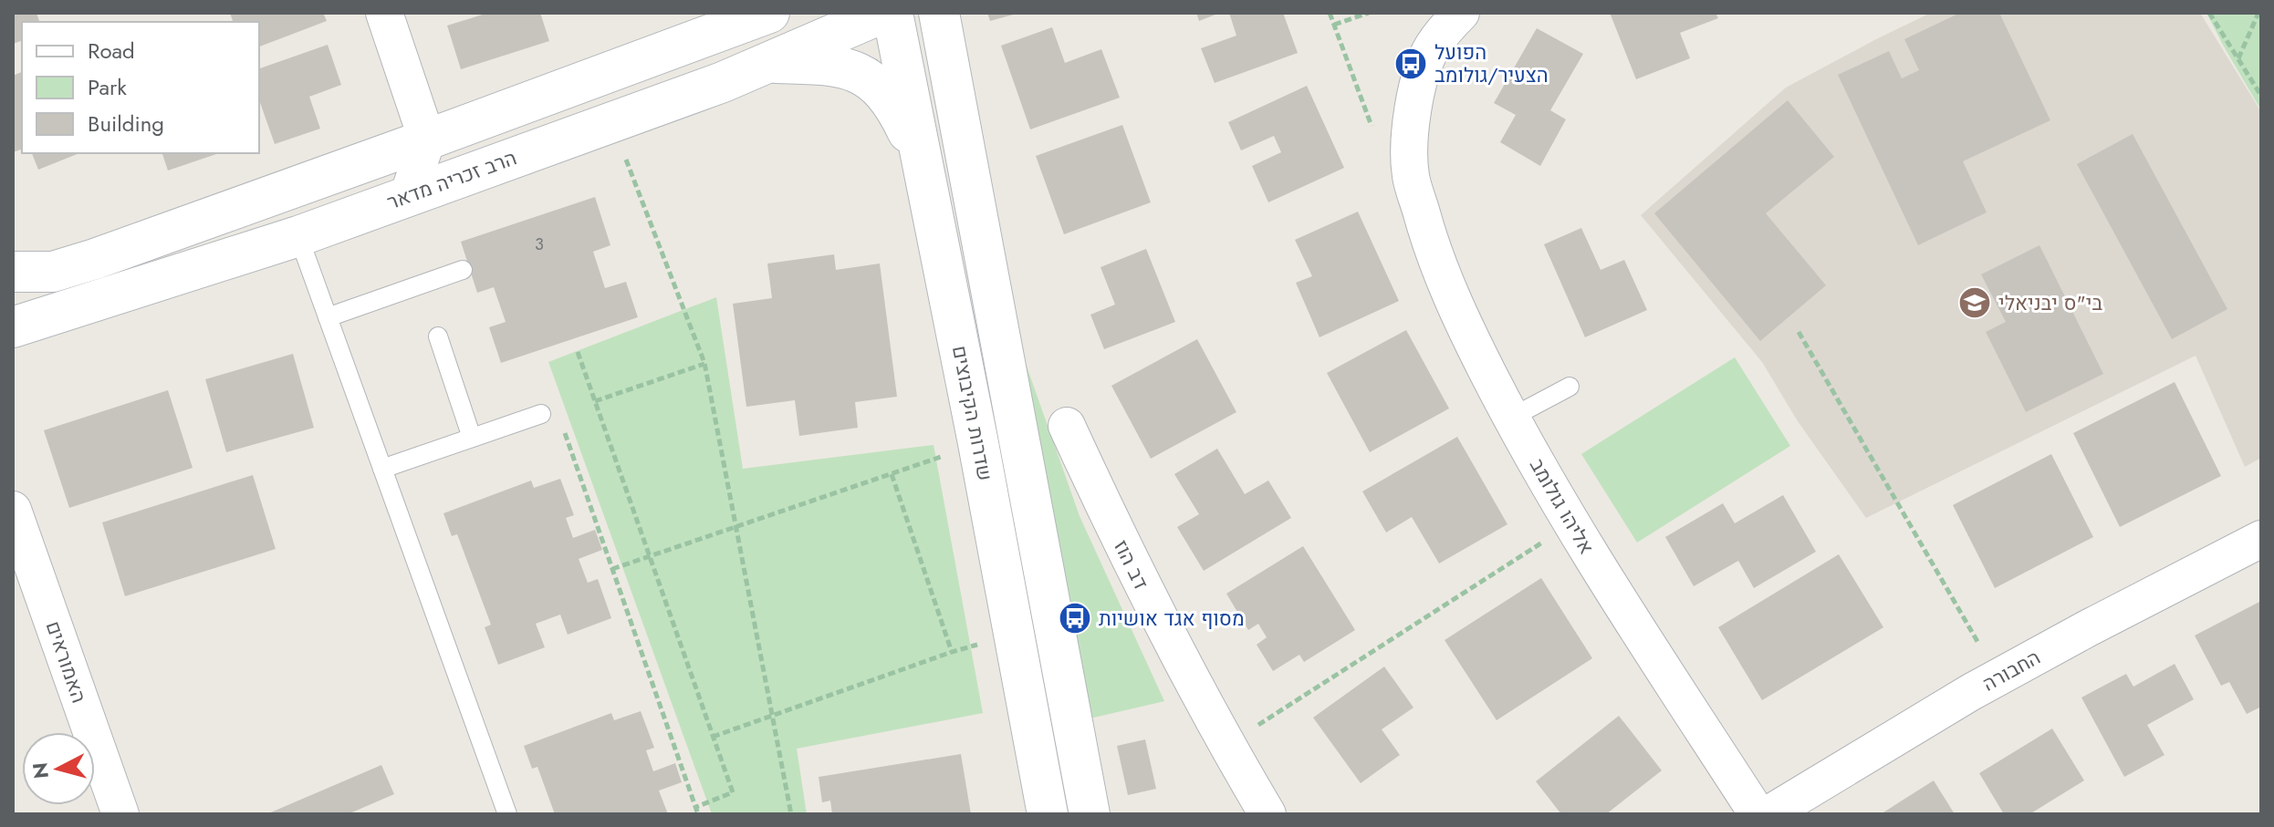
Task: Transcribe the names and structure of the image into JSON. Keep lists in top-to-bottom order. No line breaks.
{"streets":{"street":["הרב זכריה מדאר","שדרות הקיבוצים","אליהו גולומב","דב הוז","האמוראים","החבורה"]},"places":{"bus stop":["הפועל הצעיר/גולומב","מסוף אגד אושיות"],"school or university":["בי\"ס יבניאלי"]},"house_numbers":["3"],"legend":["Road","Park","Building"],"north":"left"}
